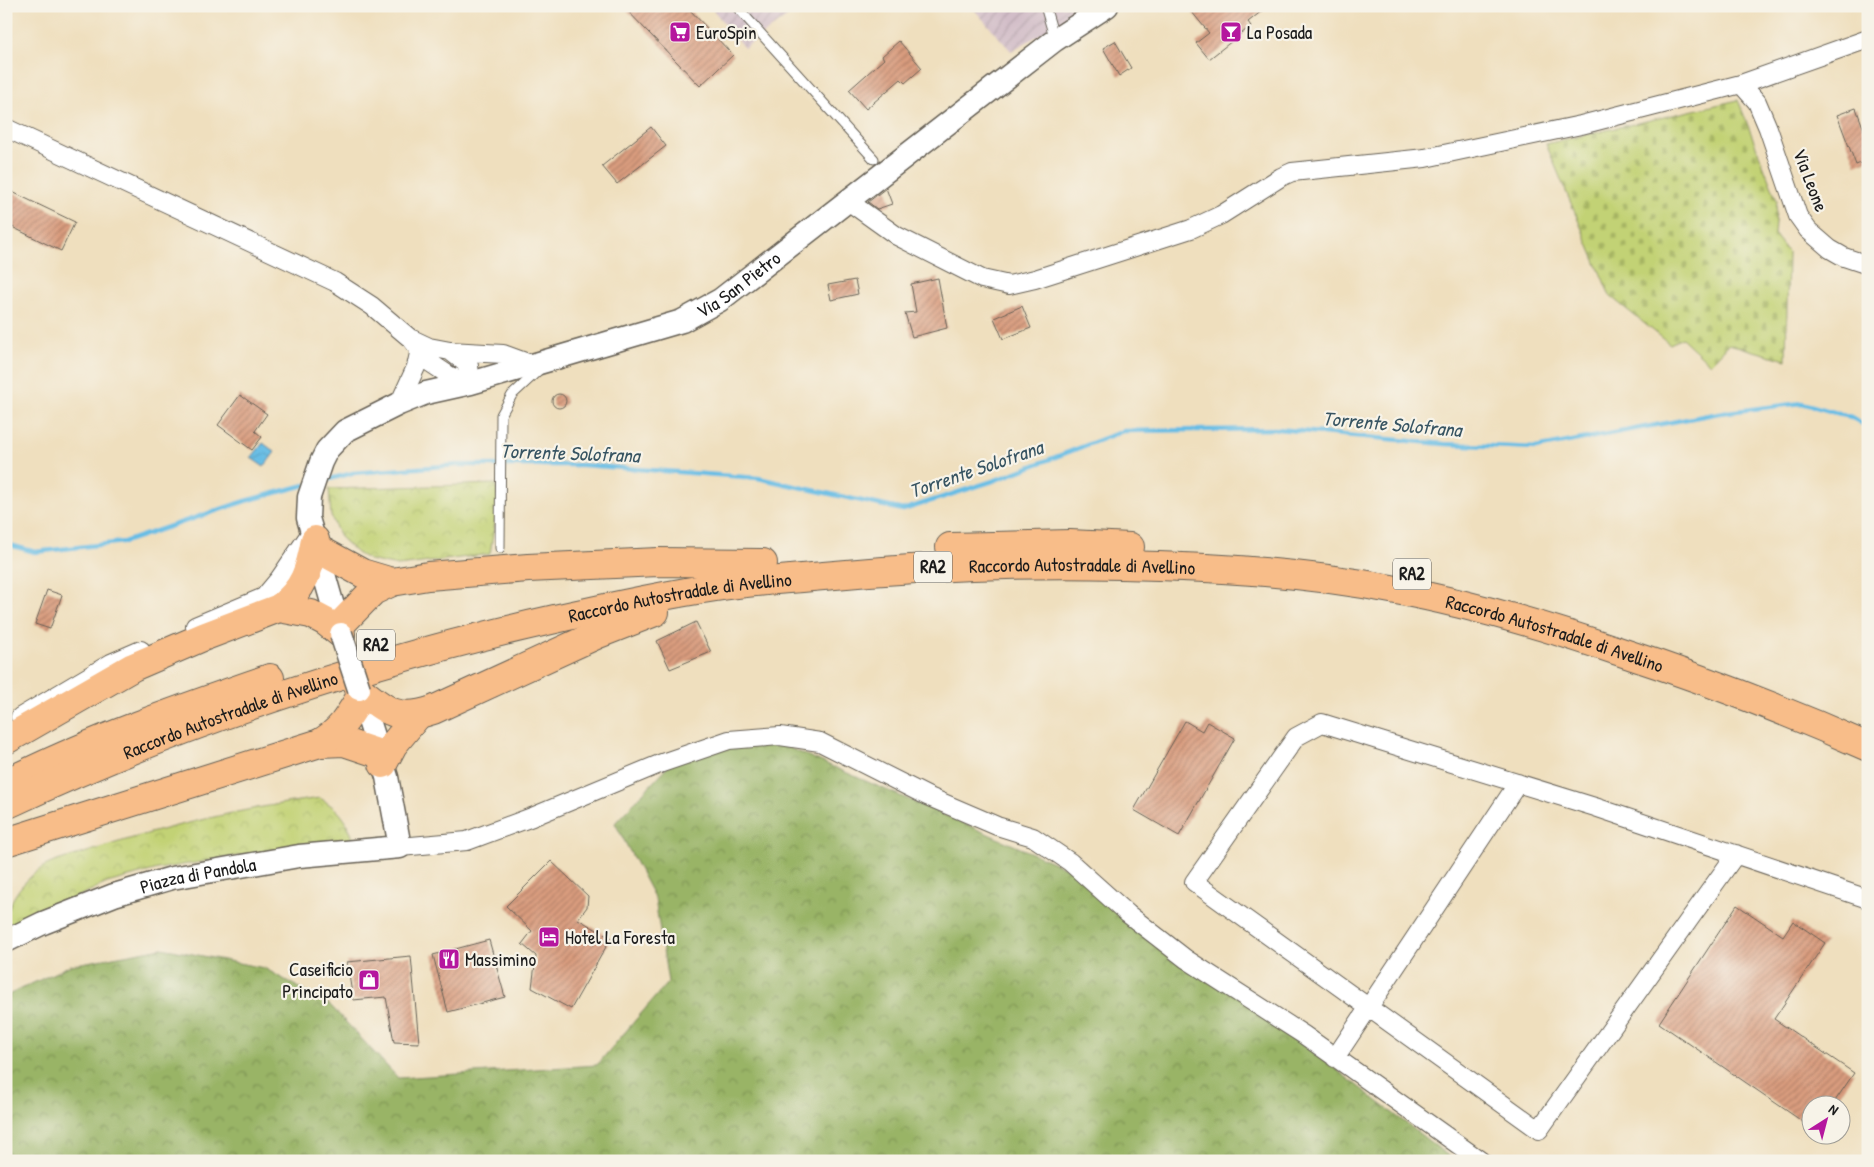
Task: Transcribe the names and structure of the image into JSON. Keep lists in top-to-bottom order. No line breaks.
{"streets":{"highway":["RA2","Raccordo Autostradale di Avellino"],"street":["Via Leone","Via San Pietro","Piazza di Pandola"]},"crossings":[["Via San Pietro","Piazza di Pandola"]],"water":["Torrente Solofrana"],"places":{"supermarket":["EuroSpin"],"bar":["La Posada"],"hotel":["Hotel La Foresta"],"restaurant":["Massimino"],"shop":["Caseificio Principato"]},"north":"top right"}
